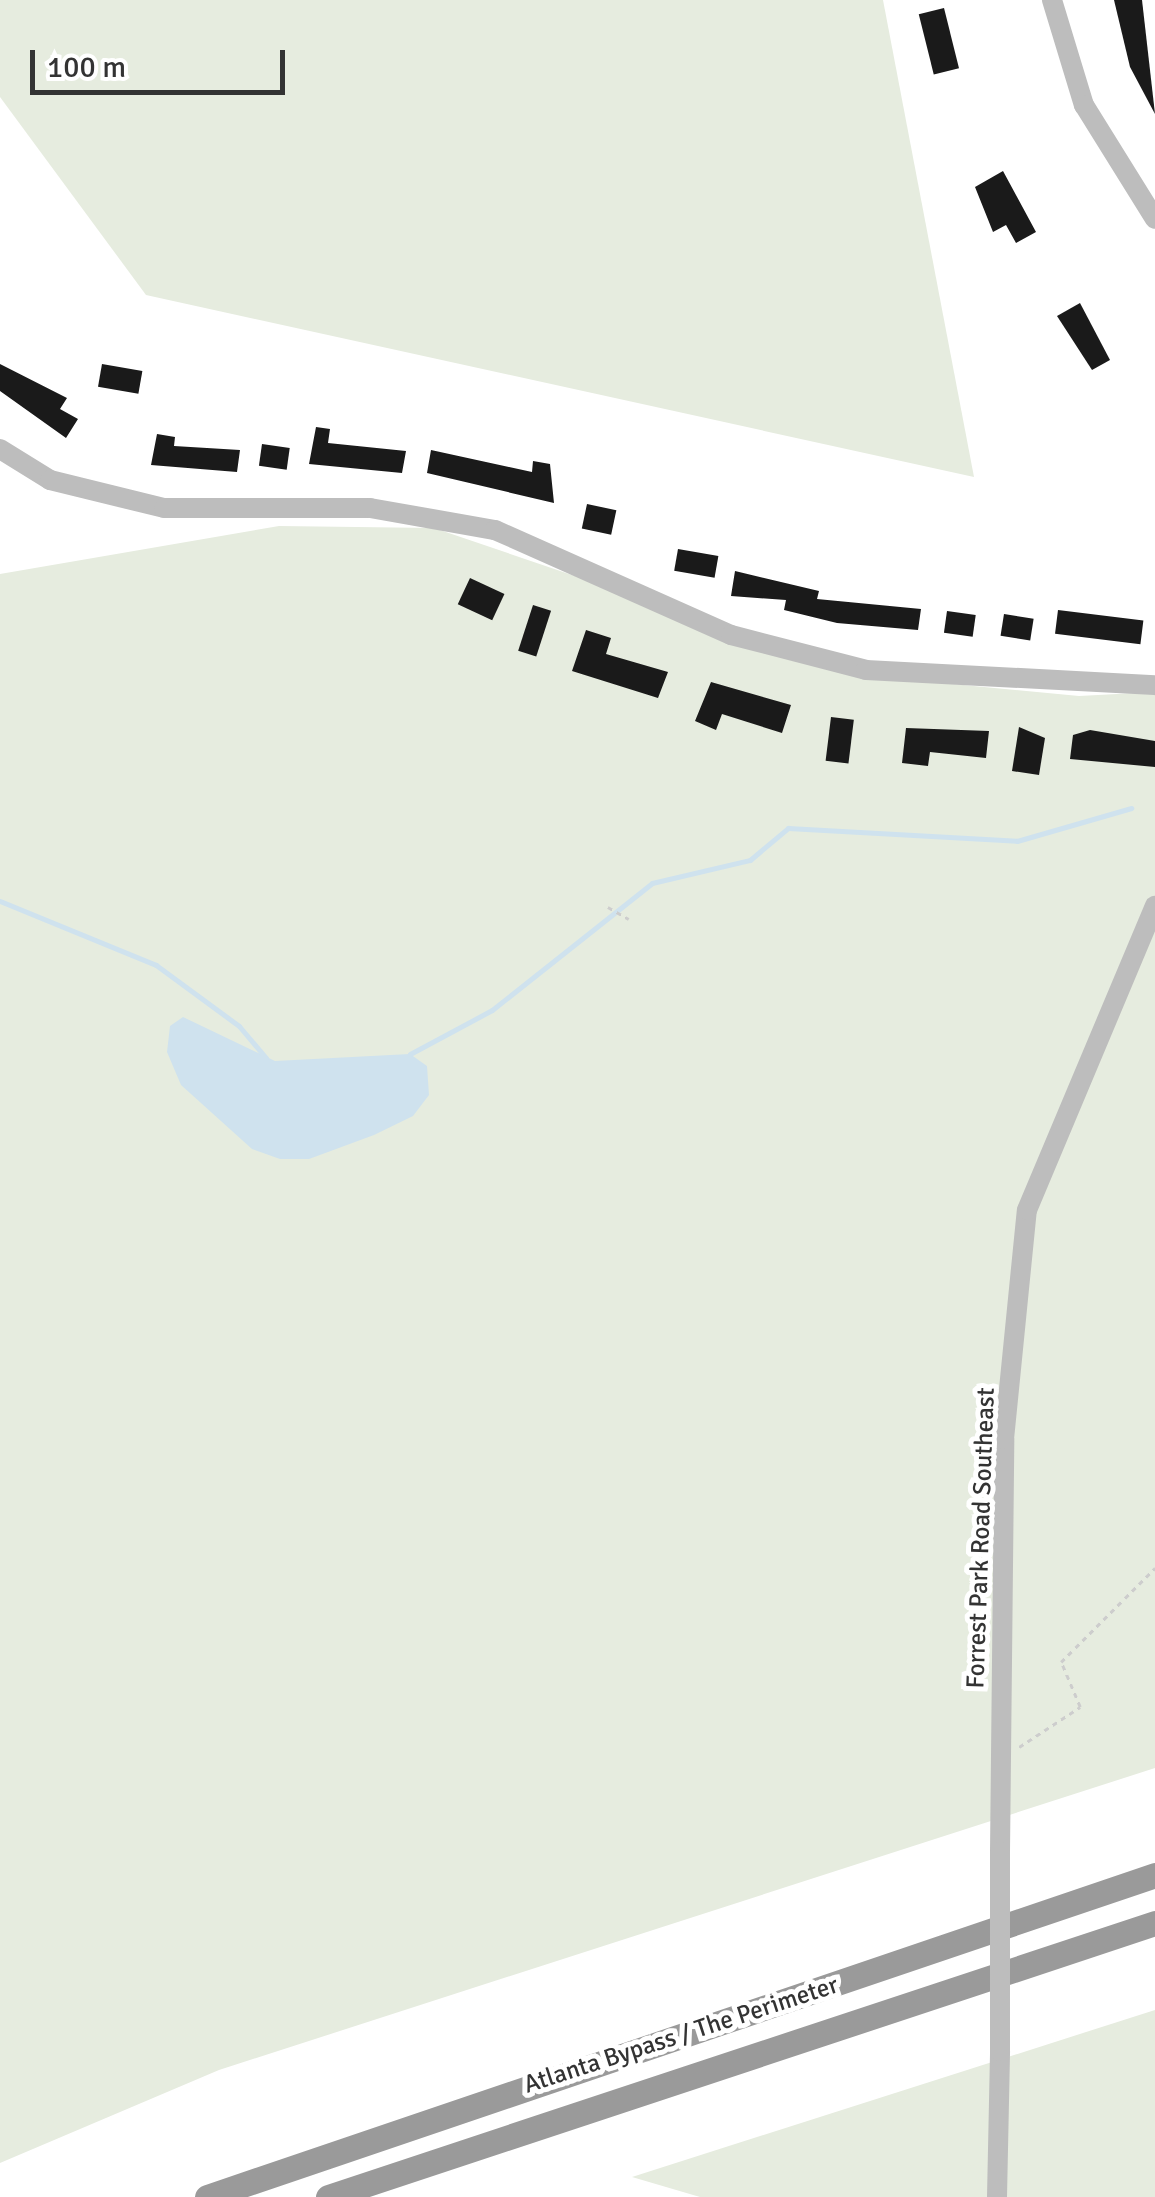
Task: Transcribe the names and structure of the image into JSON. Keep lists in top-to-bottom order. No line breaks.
{"streets":{"highway":["Atlanta Bypass / The Perimeter"],"street":["Forrest Park Road Southeast"]},"scale_bar":"100 m"}
